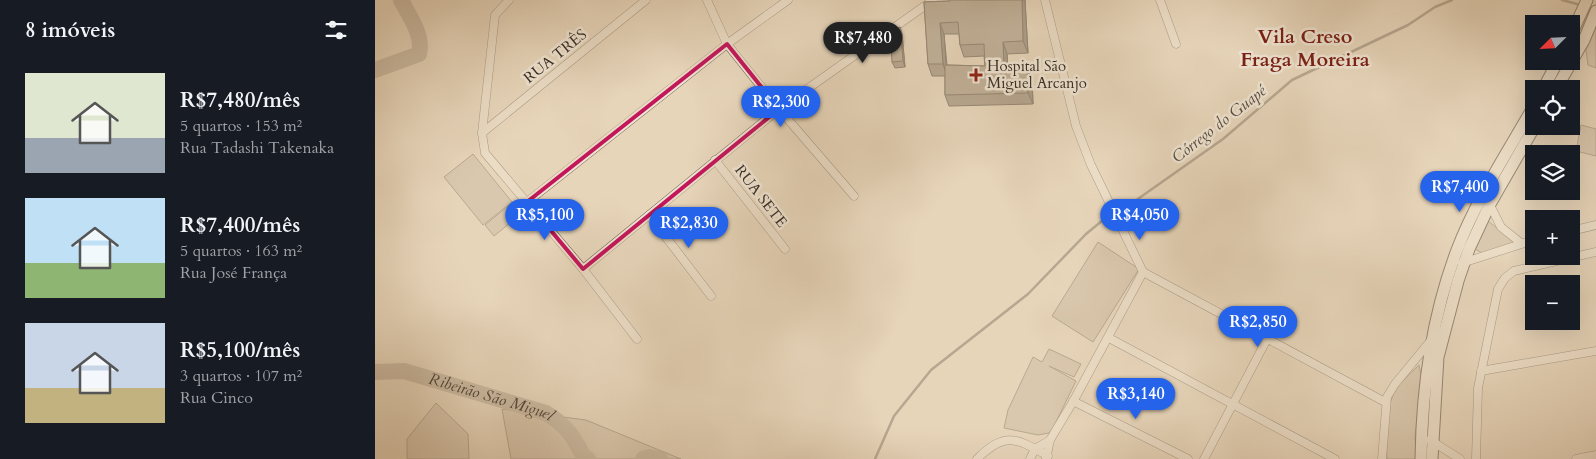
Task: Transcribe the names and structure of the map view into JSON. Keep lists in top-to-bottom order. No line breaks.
{"streets":{"street":["RUA TRÊS","RUA SETE"]},"districts":["Vila Creso Fraga Moreira"],"water":["Córrego do Guapé","Ribeirão São Miguel"],"places":{"health":["Hospital São Miguel Arcanjo"]},"north":"bottom left","page":{"heading":"8 imóveis","map_buttons":["+","−"],"price":["R$7,480","R$2,300","R$7,400","R$5,100","R$4,050","R$2,830","R$2,850","R$3,140"],"list":[{"name":"R$7,480/mês","note":"5 quartos · 153 m² · Rua Tadashi Takenaka"},{"name":"R$7,400/mês","note":"5 quartos · 163 m² · Rua José França"},{"name":"R$5,100/mês","note":"3 quartos · 107 m² · Rua Cinco"}]}}
